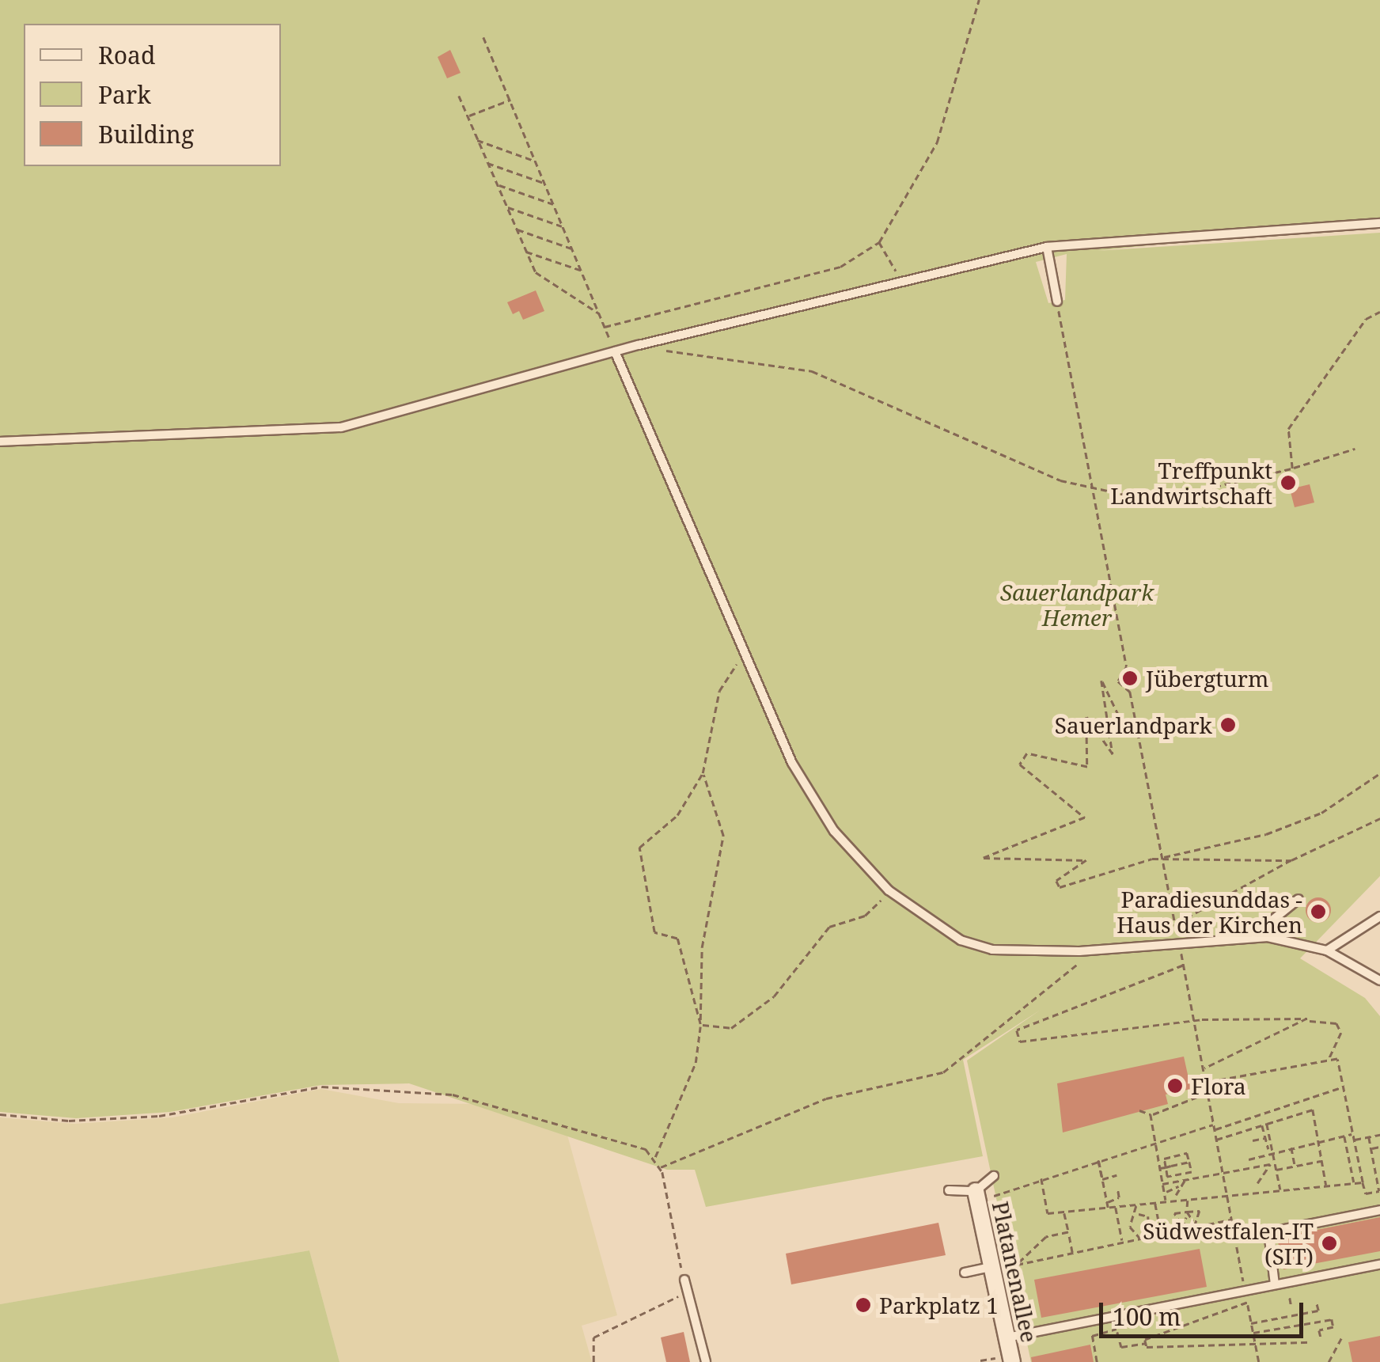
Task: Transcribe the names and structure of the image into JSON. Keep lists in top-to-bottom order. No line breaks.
{"streets":{"street":["Platanenallee"]},"parks":["Sauerlandpark Hemer"],"places":["Treffpunkt Landwirtschaft","Jübergturm","Sauerlandpark","Paradiesunddas - Haus der Kirchen","Flora","Südwestfalen-IT (SIT)","Parkplatz 1"],"legend":["Road","Park","Building"],"scale_bar":"100 m"}
